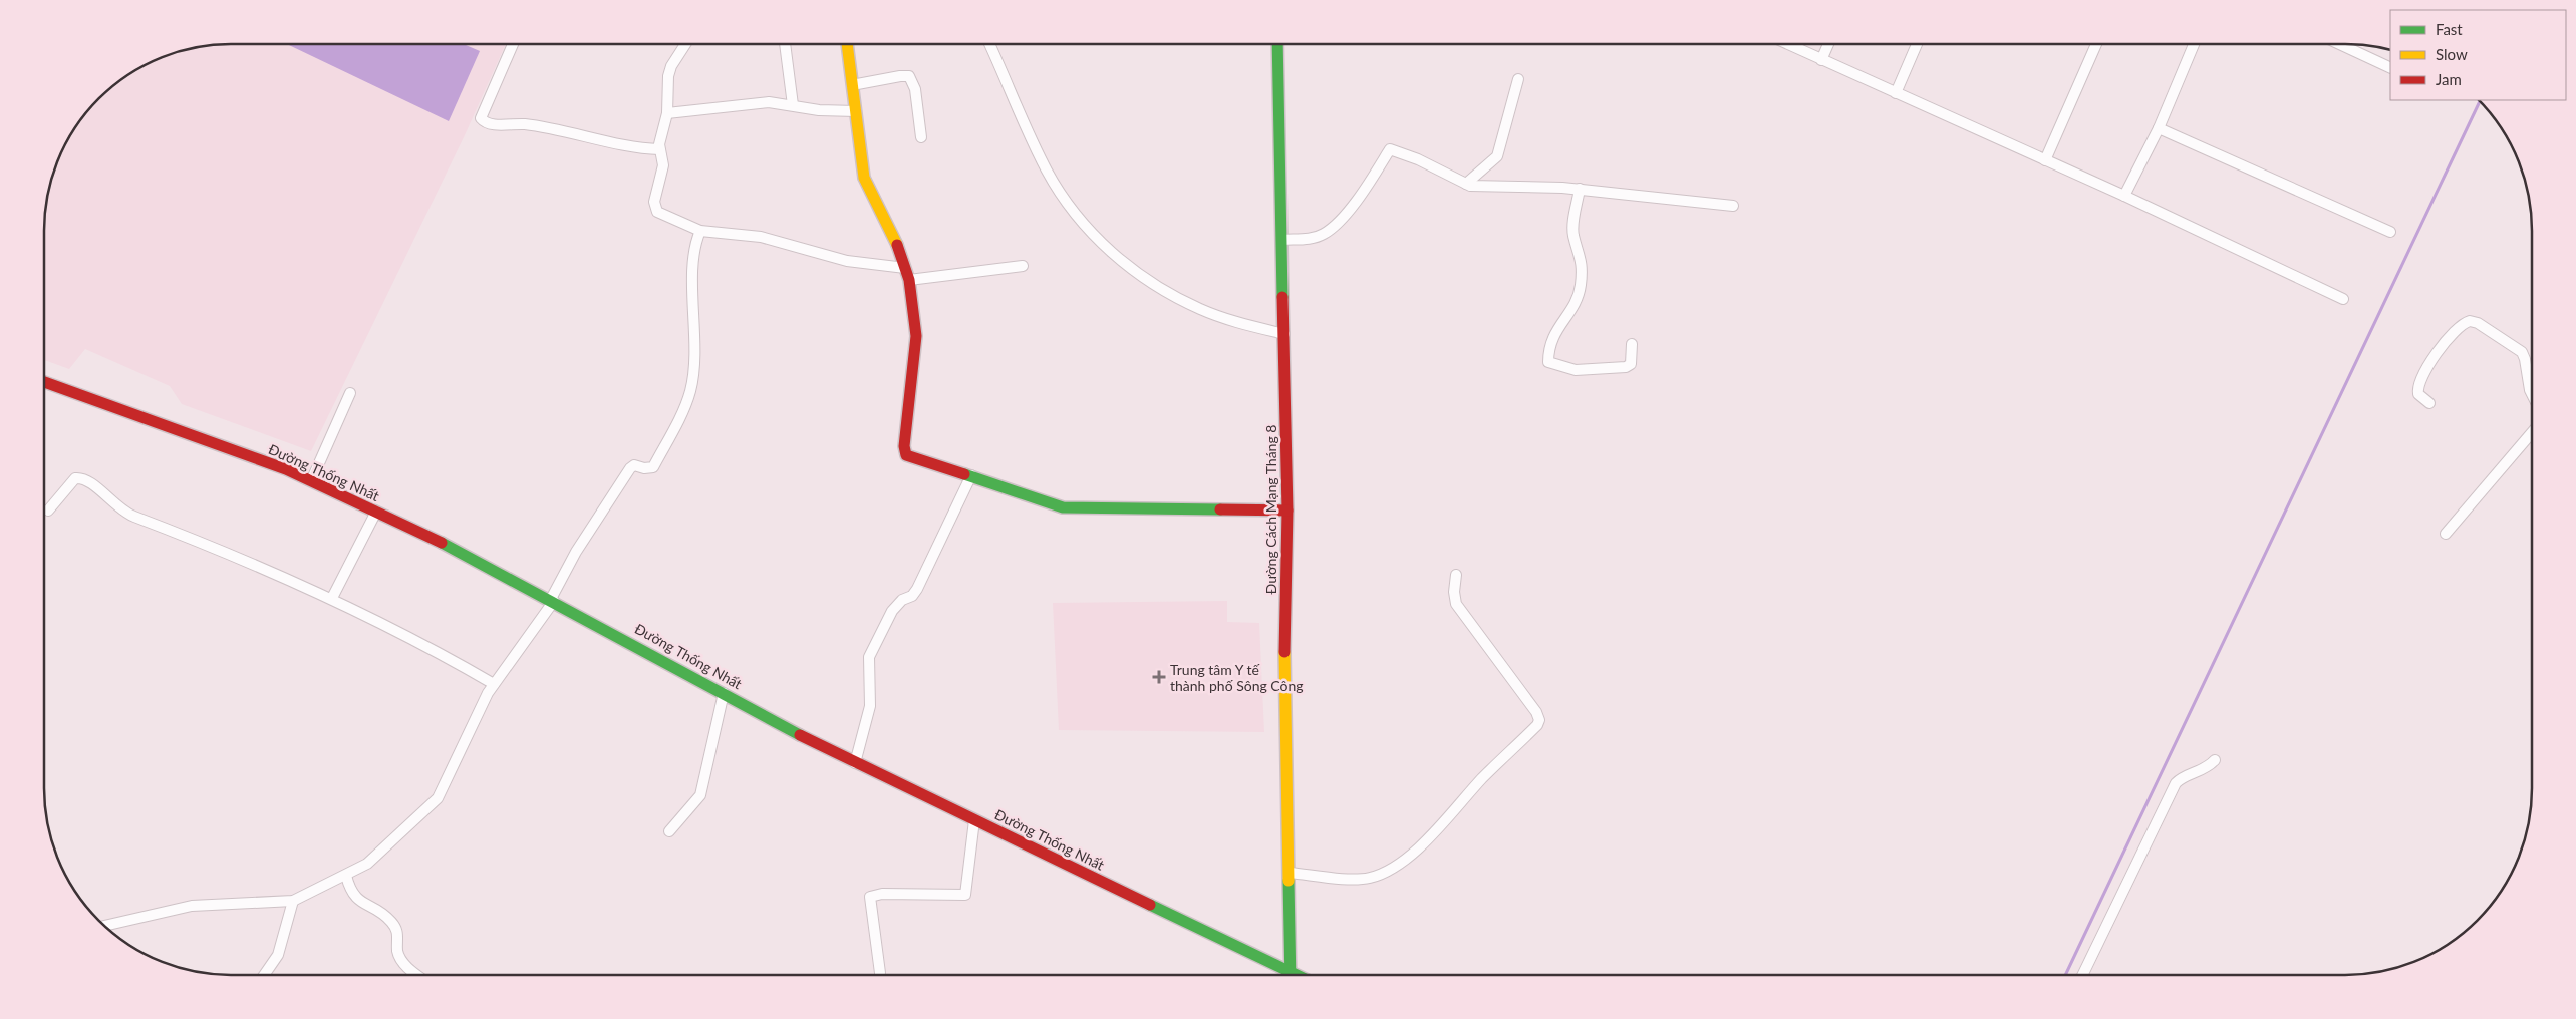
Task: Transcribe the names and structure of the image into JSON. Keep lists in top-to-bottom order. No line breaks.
{"streets":{"street":["Đường Thống Nhất","Đường Cách Mạng Tháng 8"]},"places":{"health":["Trung tâm Y tế thành phố Sông Công"]},"legend":["Fast","Slow","Jam"]}
